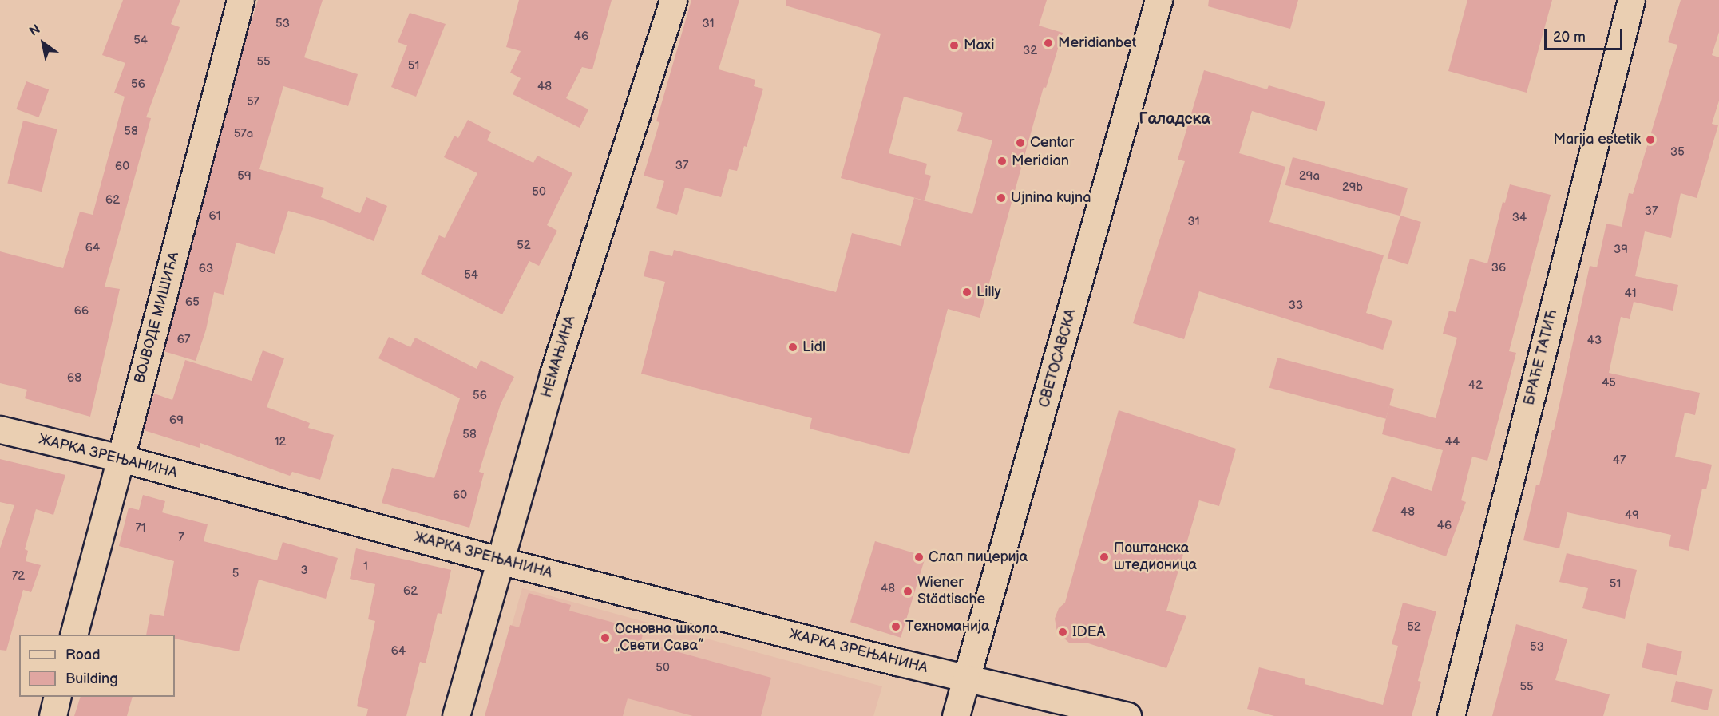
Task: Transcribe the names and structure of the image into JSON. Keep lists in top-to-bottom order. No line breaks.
{"streets":{"street":["ВОЈВОДЕ МИШИЋА","НЕМАЊИНА","БРАЋЕ ТАТИЋ","СВЕТОСАВСКА","ЖАРКА ЗРЕЊАНИНА"]},"crossings":[["ВОЈВОДЕ МИШИЋА","ЖАРКА ЗРЕЊАНИНА"],["НЕМАЊИНА","ЖАРКА ЗРЕЊАНИНА"],["СВЕТОСАВСКА","ЖАРКА ЗРЕЊАНИНА"]],"districts":["Галадска"],"places":["Meridianbet","Maxi","Marija estetik","Centar","Meridian","Ujnina kujna","Lilly","Lidl","Слап пицерија","Поштанска штедионица","Wiener Städtische","Техноманија","IDEA","Основна школа „Свети Сава”"],"house_numbers":["53","31","46","54","32","55","51","56","48","57","58","57a","35","37","60","59","29a","29b","50","62","37","61","34","31","52","64","39","36","63","54","41","65","33","66","67","43","68","45","42","56","69","58","12","44","47","60","48","49","46","71","7","1","3","5","72","51","48","62","52","53","64","50","55"],"legend":["Road","Building"],"scale_bar":"20 m","north":"top left"}
